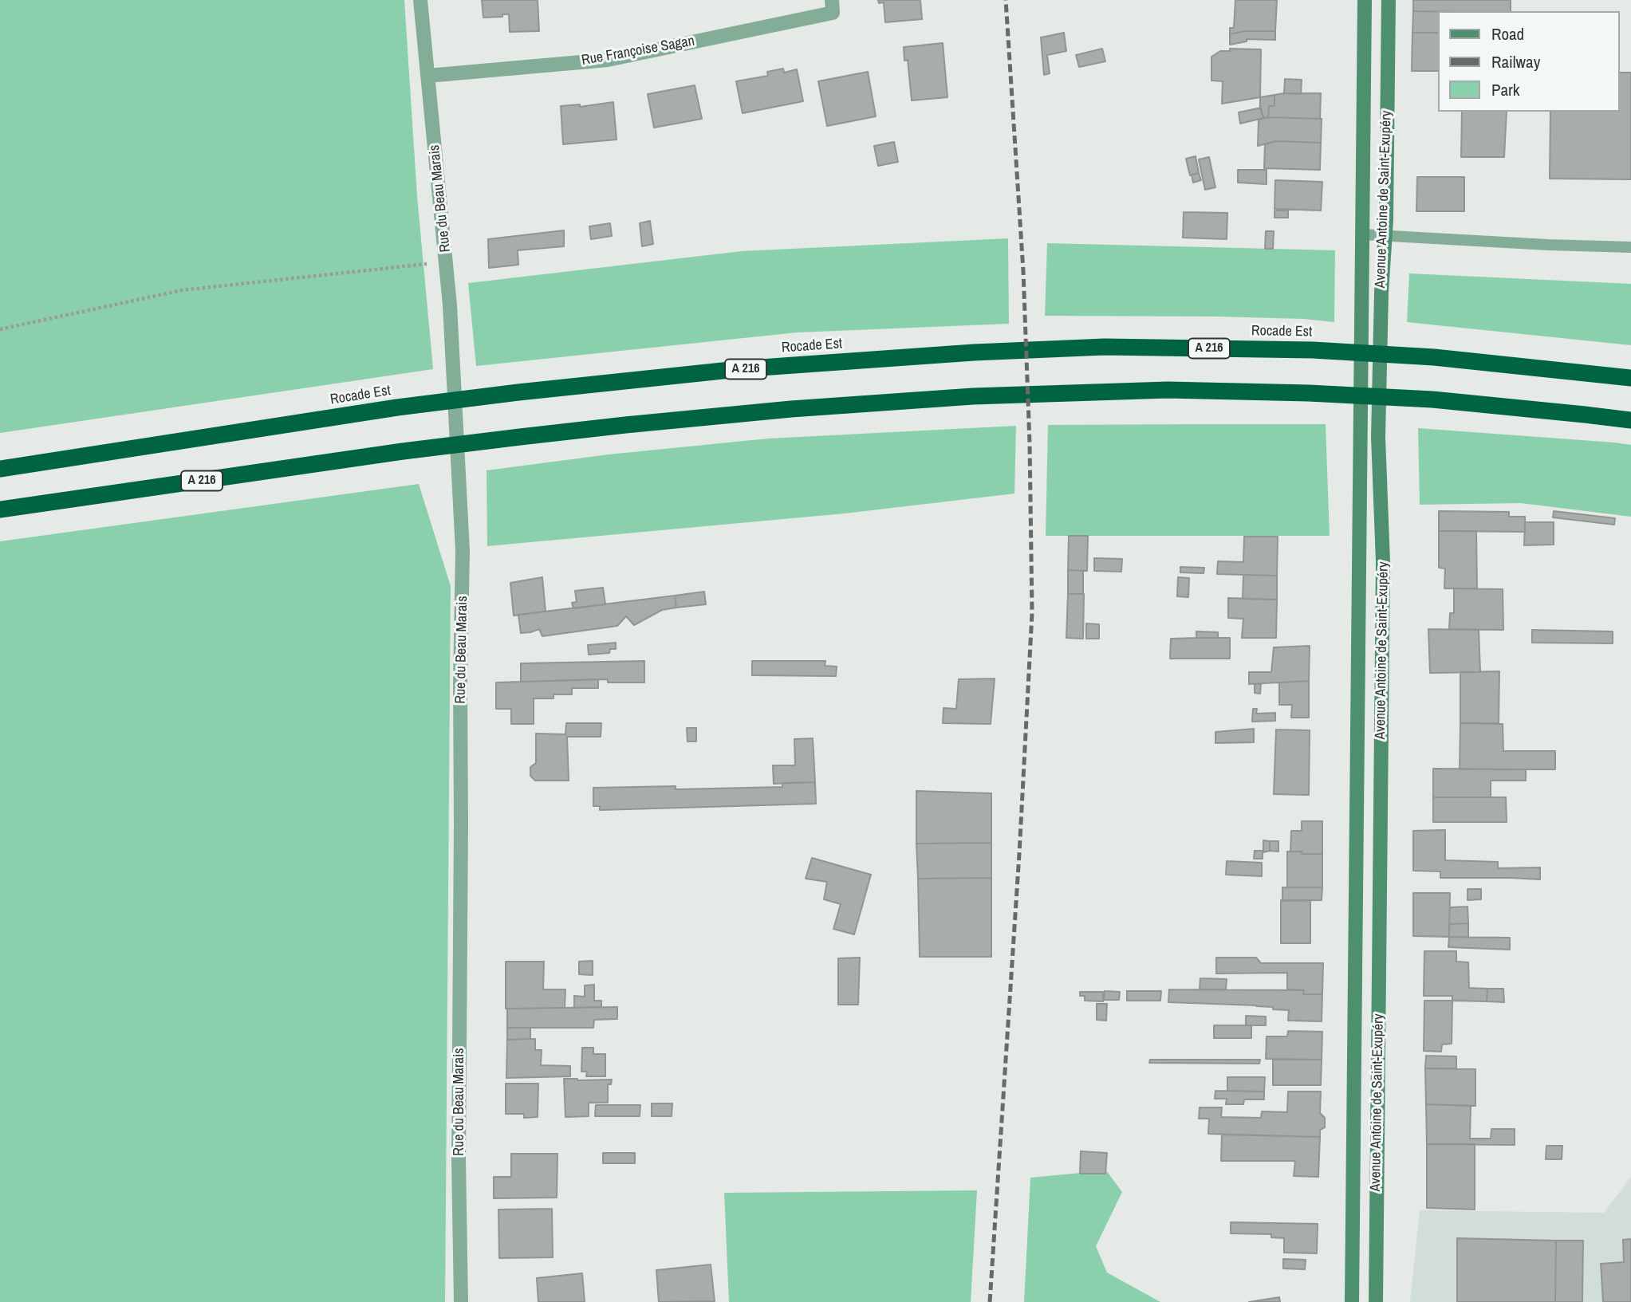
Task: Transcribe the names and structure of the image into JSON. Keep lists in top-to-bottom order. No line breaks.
{"streets":{"highway":["Rocade Est","A 216"],"main road":["Avenue Antoine de Saint-Exupéry"],"street":["Rue Françoise Sagan","Rue du Beau Marais"]},"crossings":[["Rue Françoise Sagan","Rue du Beau Marais"]],"legend":["Road","Railway","Park"]}
